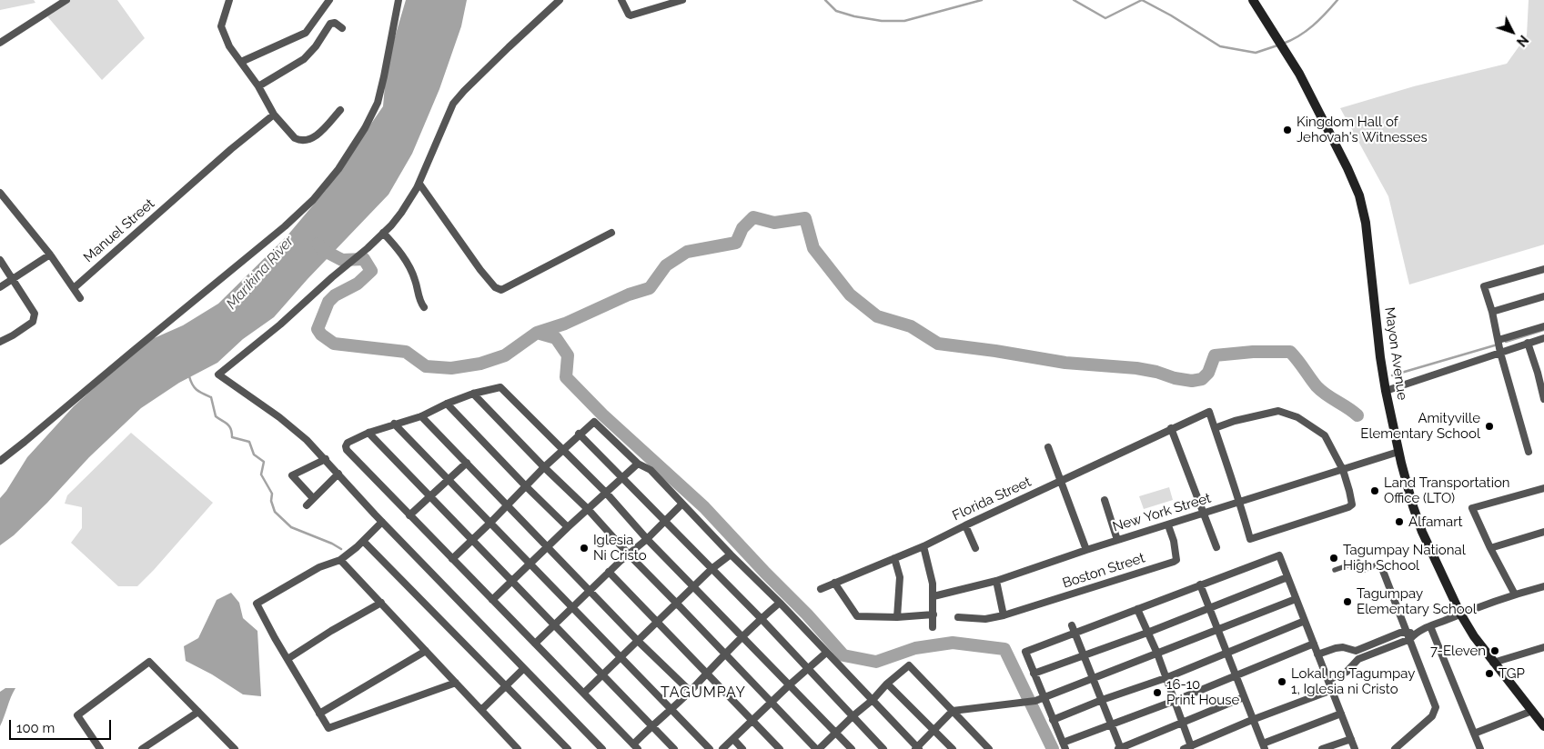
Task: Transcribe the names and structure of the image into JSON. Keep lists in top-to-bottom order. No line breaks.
{"streets":{"main road":["Mayon Avenue"],"street":["Manuel Street","Florida Street","New York Street","Boston Street"]},"crossings":[["Mayon Avenue","New York Street"],["New York Street","Boston Street"]],"districts":["TAGUMPAY"],"water":["Marikina River"],"places":["Kingdom Hall of Jehovah's Witnesses","Amityville Elementary School","Land Transportation Office (LTO)","Alfamart","Iglesia Ni Cristo","Tagumpay National High School","Tagumpay Elementary School","7-Eleven","TGP","Lokal ng Tagumpay 1, Iglesia ni Cristo","16-10 Print House"],"scale_bar":"100 m","north":"bottom right"}
